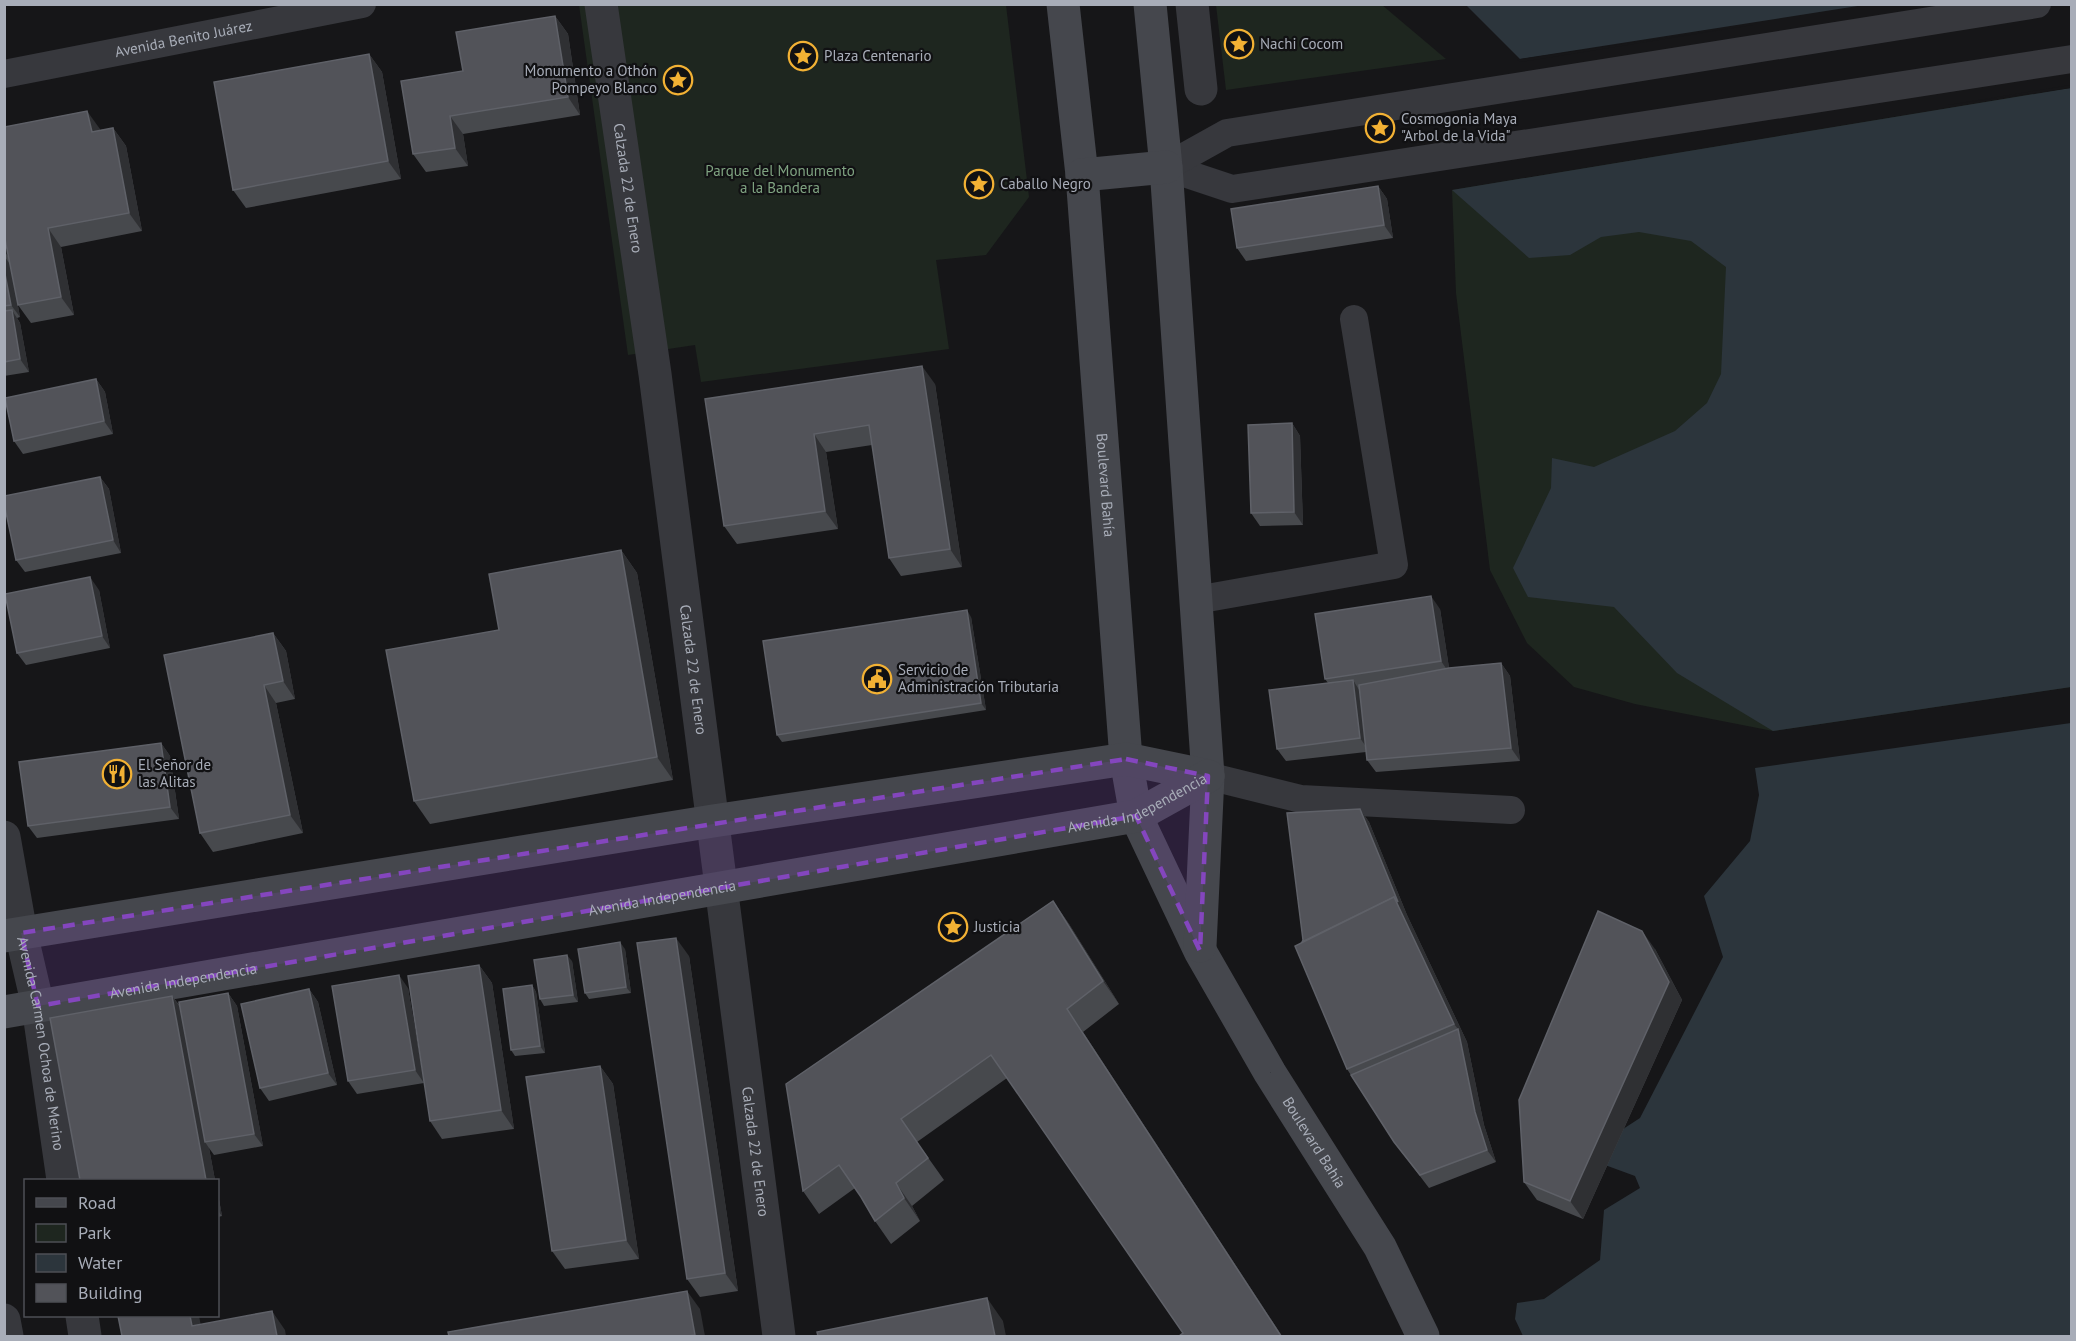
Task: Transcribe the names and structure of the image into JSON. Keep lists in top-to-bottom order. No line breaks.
{"streets":{"main road":["Boulevard Bahía","Avenida Independencia"],"street":["Calzada 22 de Enero","Avenida Carmen Ochoa de Merino"],"lane":["Avenida Benito Juárez"]},"crossings":[["Calzada 22 de Enero","Avenida Independencia"],["Boulevard Bahía","Avenida Independencia"],["Avenida Independencia","Avenida Carmen Ochoa de Merino"]],"parks":["Parque del Monumento a la Bandera"],"places":{"place":["Nachi Cocom","Plaza Centenario","Monumento a Othón Pompeyo Blanco","Cosmogonia Maya \"Arbol de la Vida\"","Caballo Negro","Justicia"],"public building":["Servicio de Administración Tributaria"],"restaurant":["El Señor de las Alitas"]},"legend":["Road","Park","Water","Building"]}
